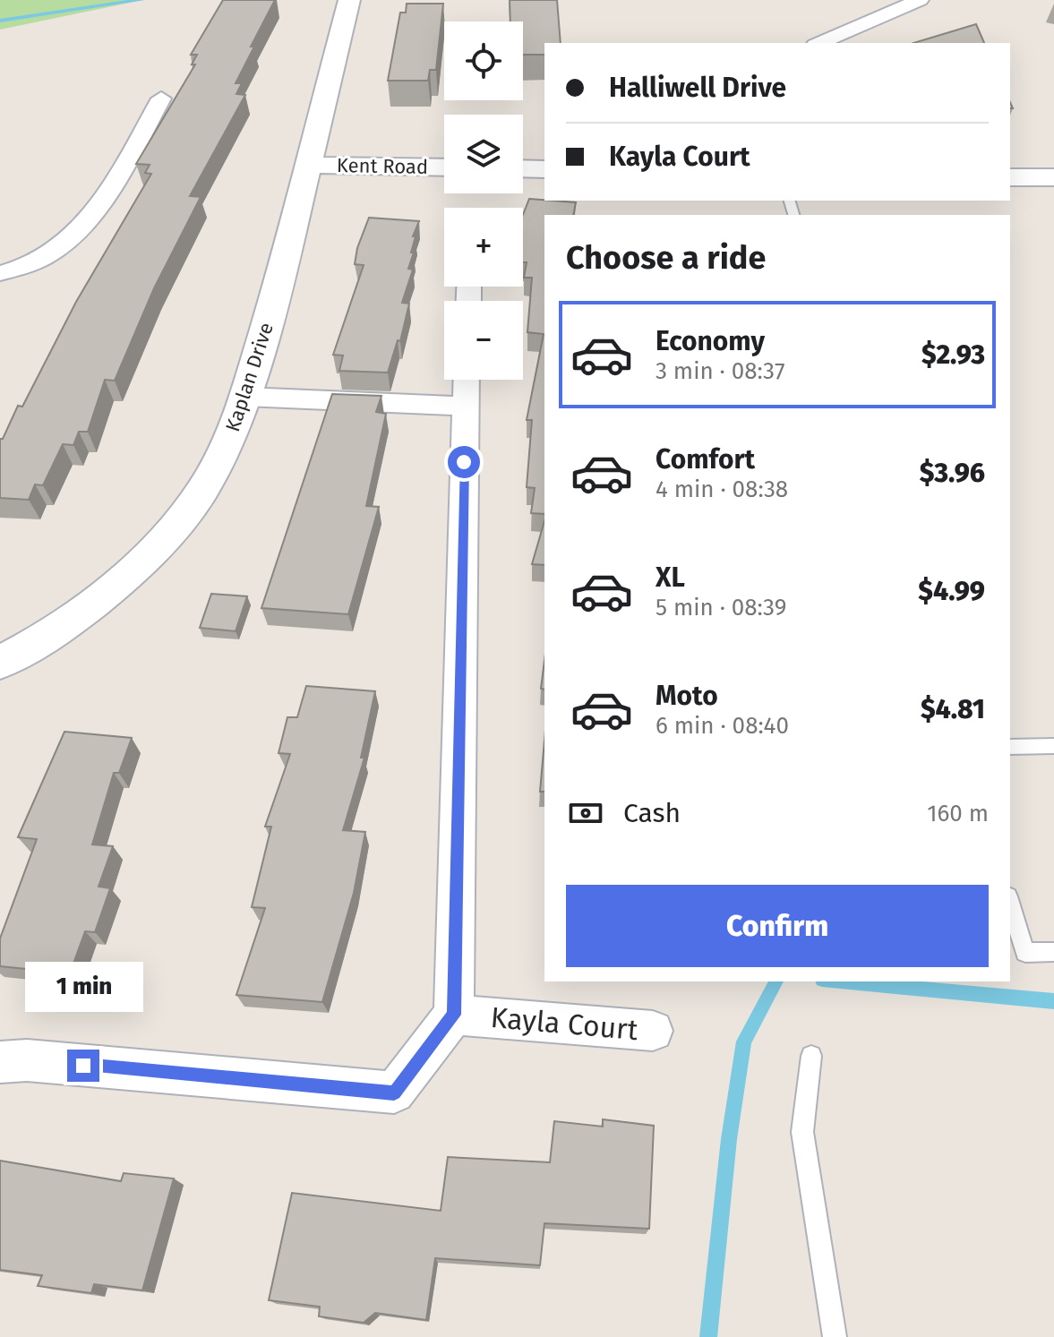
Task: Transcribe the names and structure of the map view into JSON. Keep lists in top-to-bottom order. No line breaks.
{"streets":{"street":["Kent Road","Kaplan Drive","Kayla Court"]},"crossings":[["Kent Road","Kaplan Drive"]],"page":{"map_buttons":["+","−"],"banner":["Halliwell Drive","Kayla Court"],"heading":"Choose a ride","list":[{"name":"Economy","note":"3 min · 08:37","value":"$2.93"},{"name":"Comfort","note":"4 min · 08:38","value":"$3.96"},{"name":"XL","note":"5 min · 08:39","value":"$4.99"},{"name":"Moto","note":"6 min · 08:40","value":"$4.81"}],"pay":["Cash","160 m"],"buttons":"Confirm","bubble":"1 min"}}
